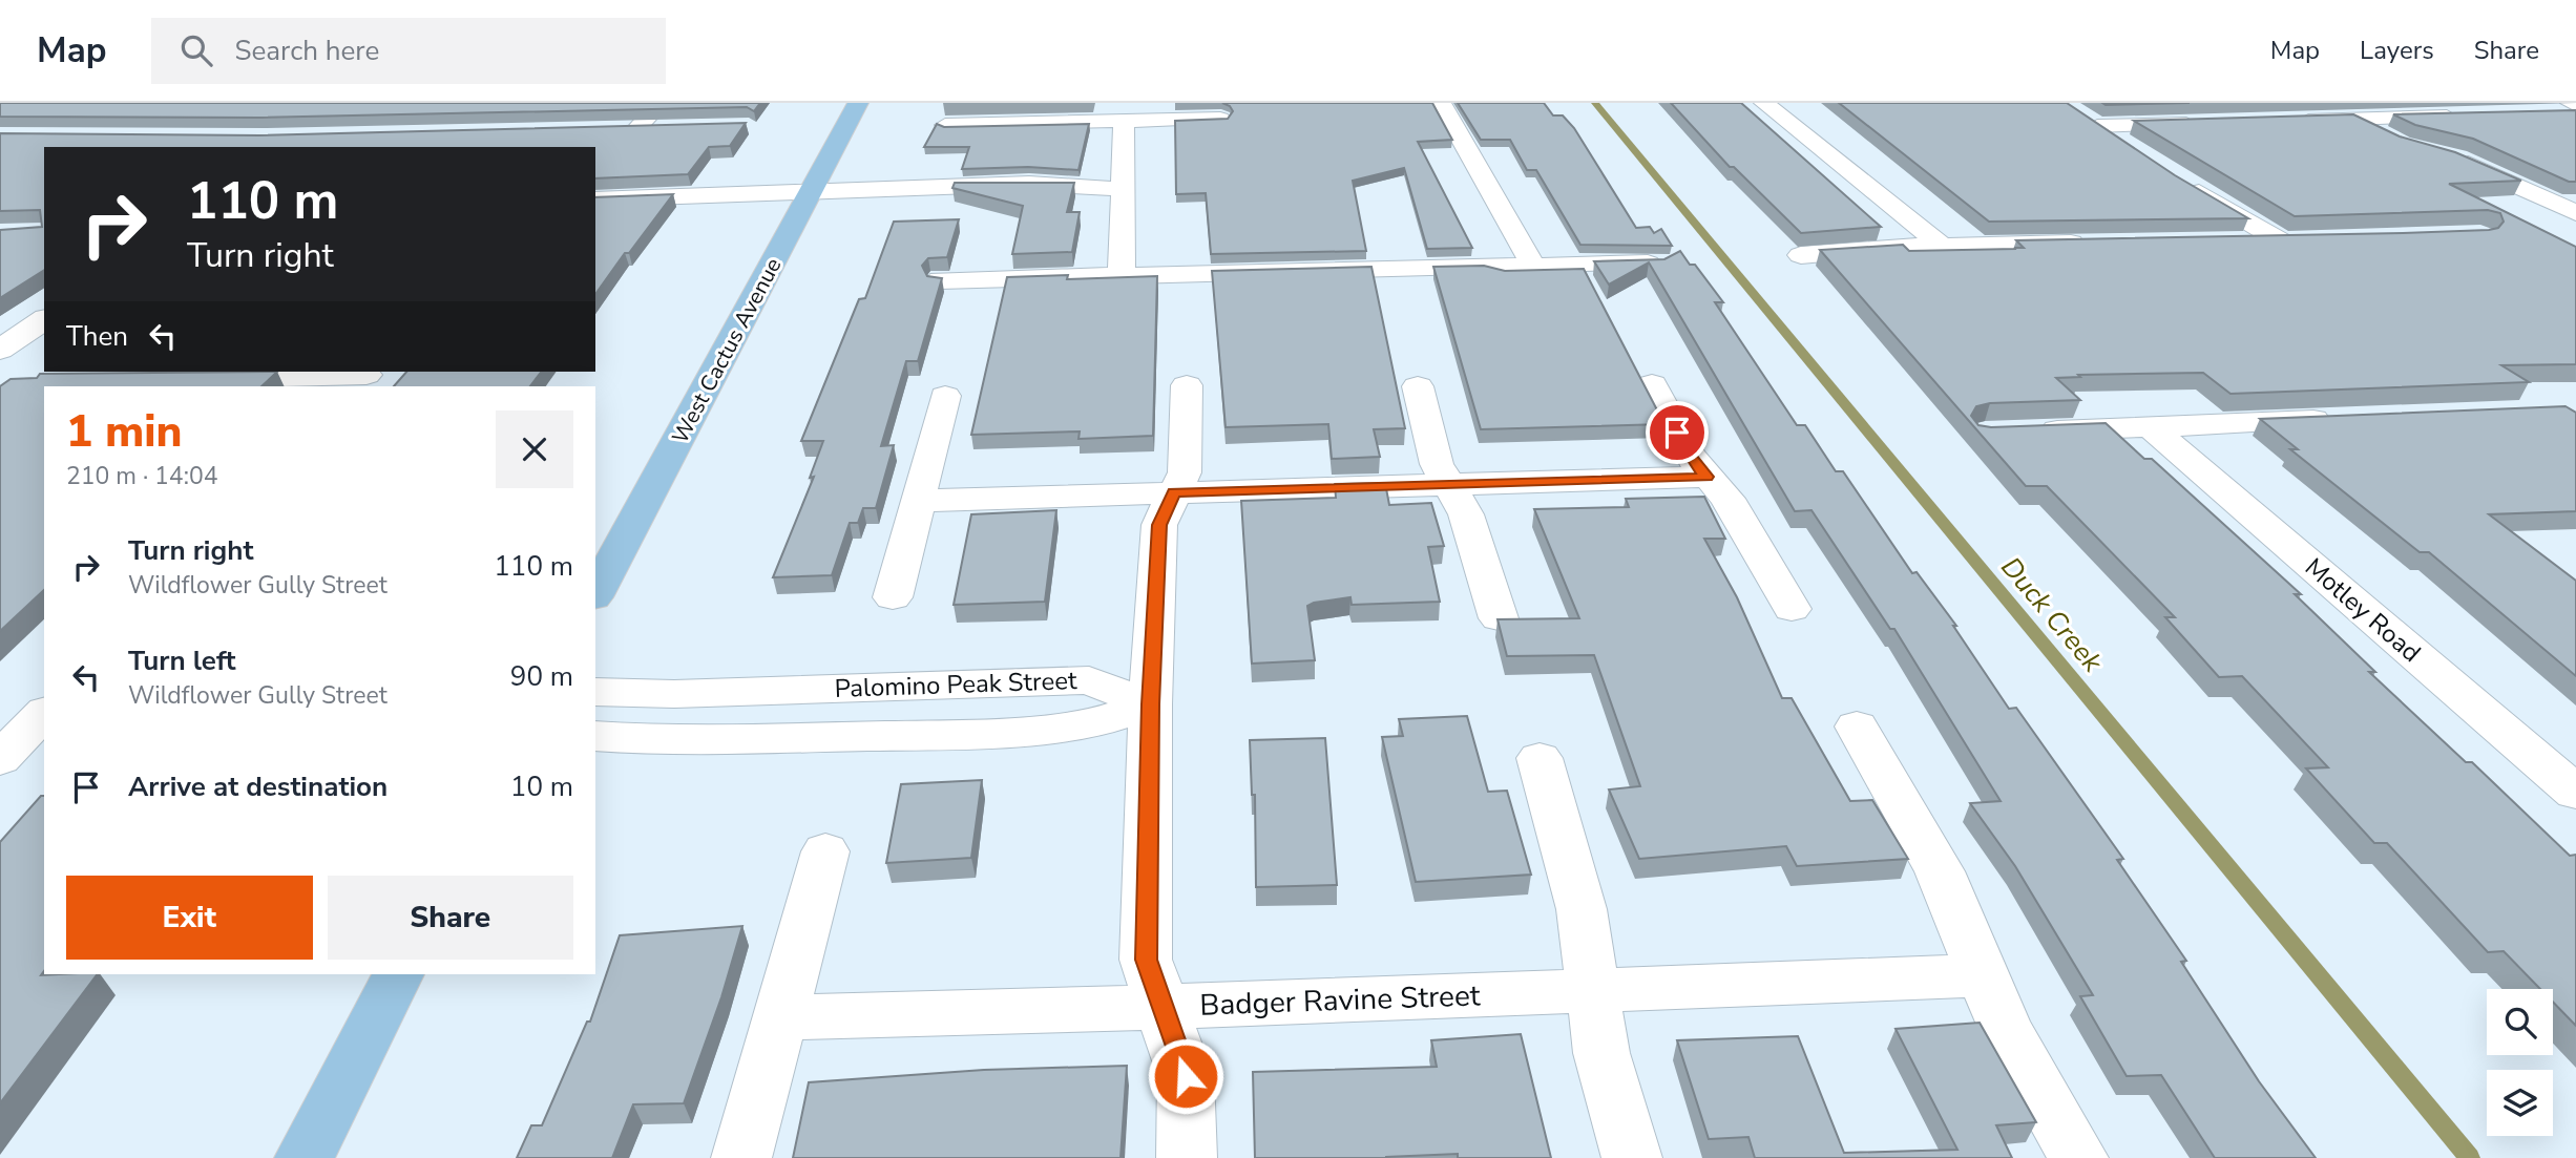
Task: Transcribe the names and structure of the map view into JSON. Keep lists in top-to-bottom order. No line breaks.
{"streets":{"main road":["West Cactus Avenue"],"street":["Motley Road","Palomino Peak Street","Badger Ravine Street"]},"water":["Duck Creek"],"page":{"header":"Map","search":"Search here","nav":["Map","Layers","Share"],"turn":["110 m","Turn right"],"then":"Then","heading":["1 min","210 m · 14:04"],"list":[{"name":"Turn right","note":"Wildflower Gully Street","value":"110 m"},{"name":"Turn left","note":"Wildflower Gully Street","value":"90 m"},{"name":"Arrive at destination","value":"10 m"}],"buttons":["Exit","Share"]}}
